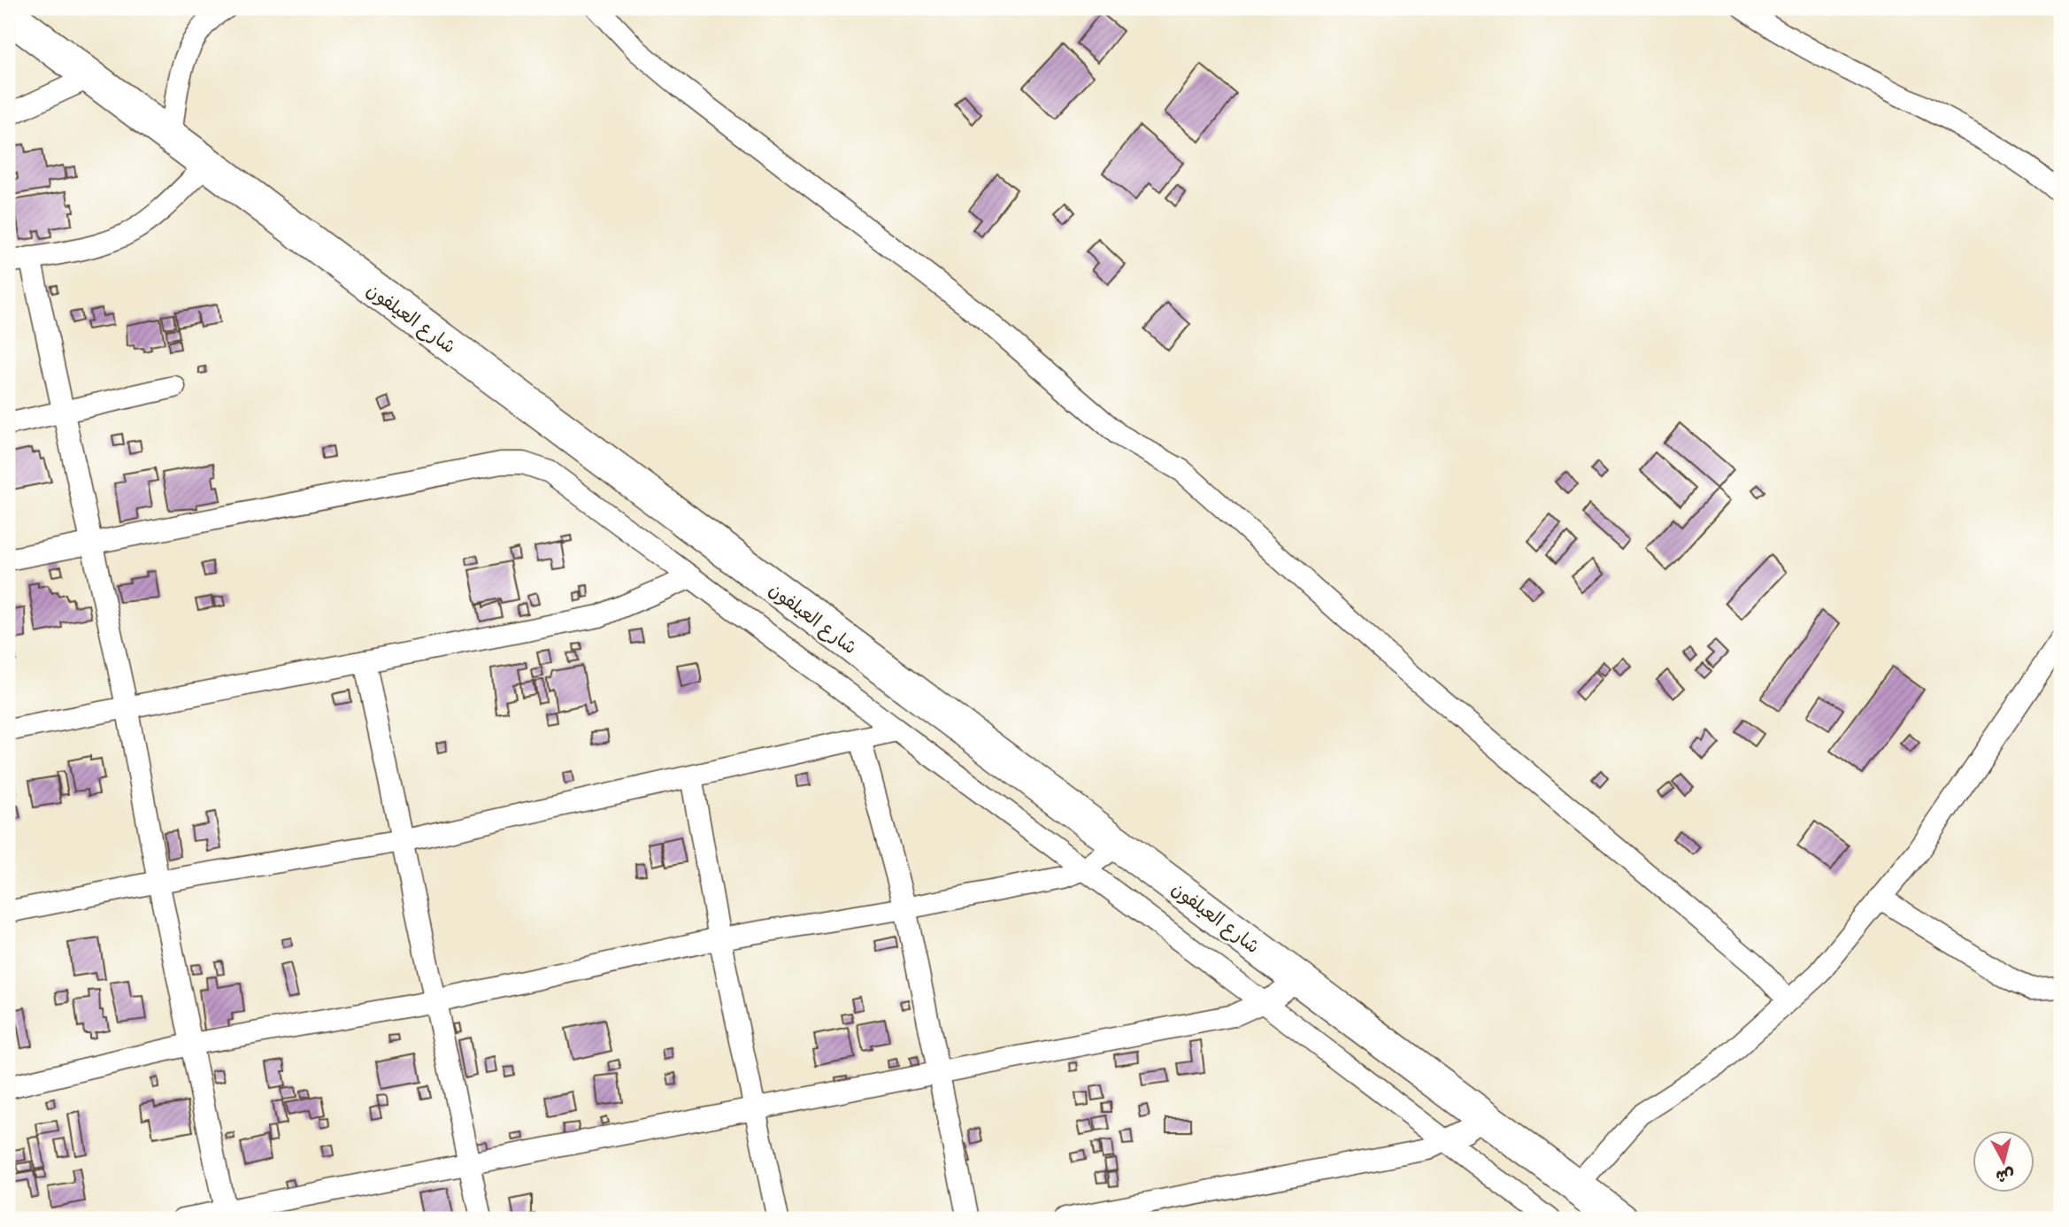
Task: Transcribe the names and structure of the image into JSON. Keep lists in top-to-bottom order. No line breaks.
{"streets":{"highway":["شارع العيلفون"]},"north":"bottom"}
